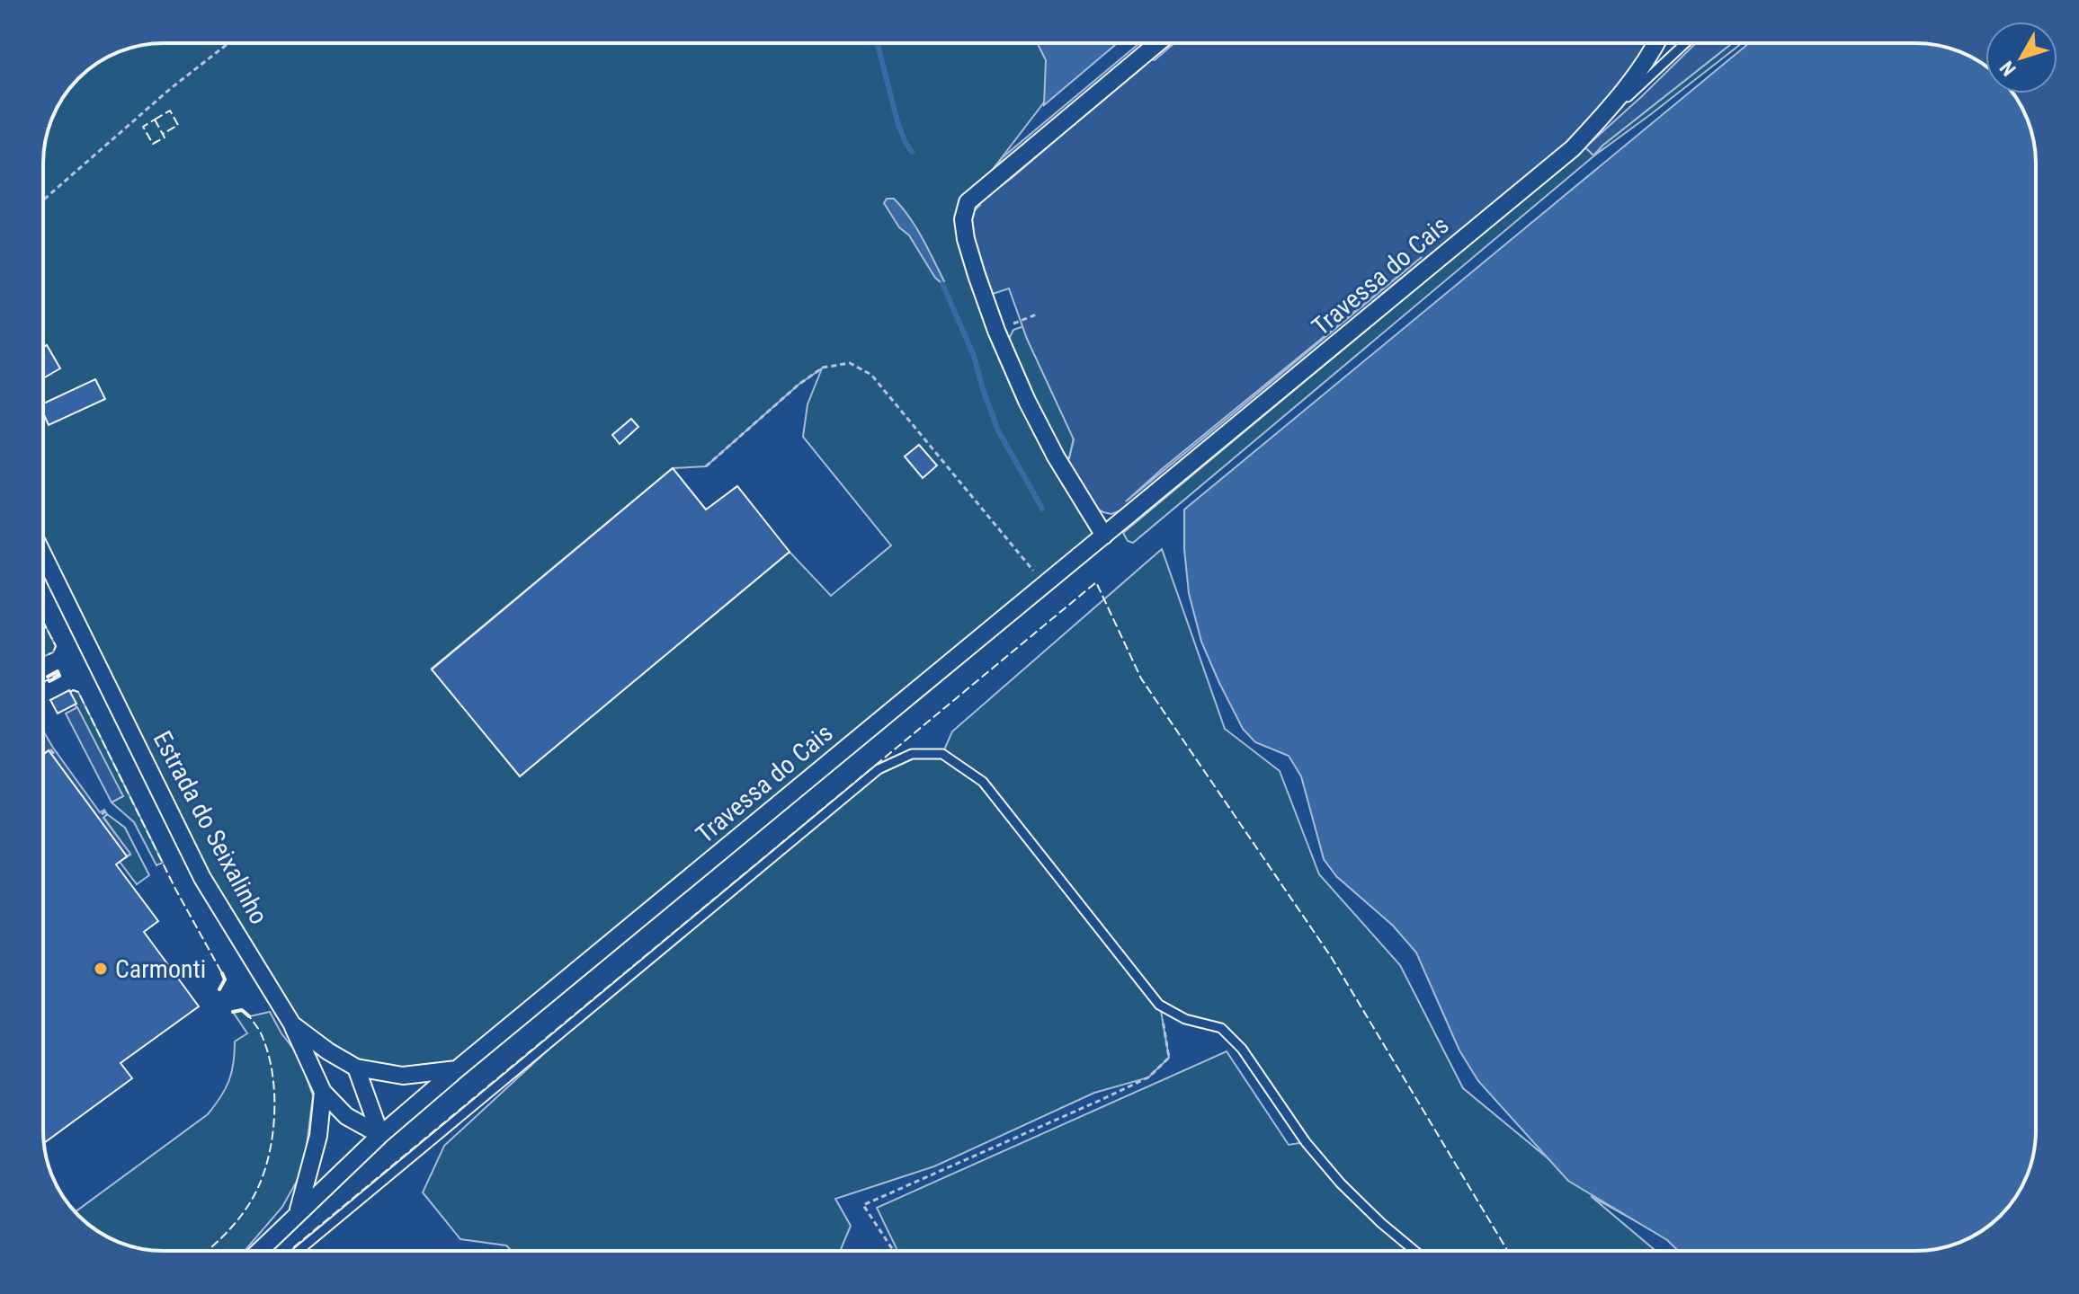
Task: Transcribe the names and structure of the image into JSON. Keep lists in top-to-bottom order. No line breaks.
{"streets":{"street":["Travessa do Cais","Estrada do Seixalinho"]},"crossings":[["Travessa do Cais","Estrada do Seixalinho"]],"places":["Carmonti"],"north":"bottom left"}
